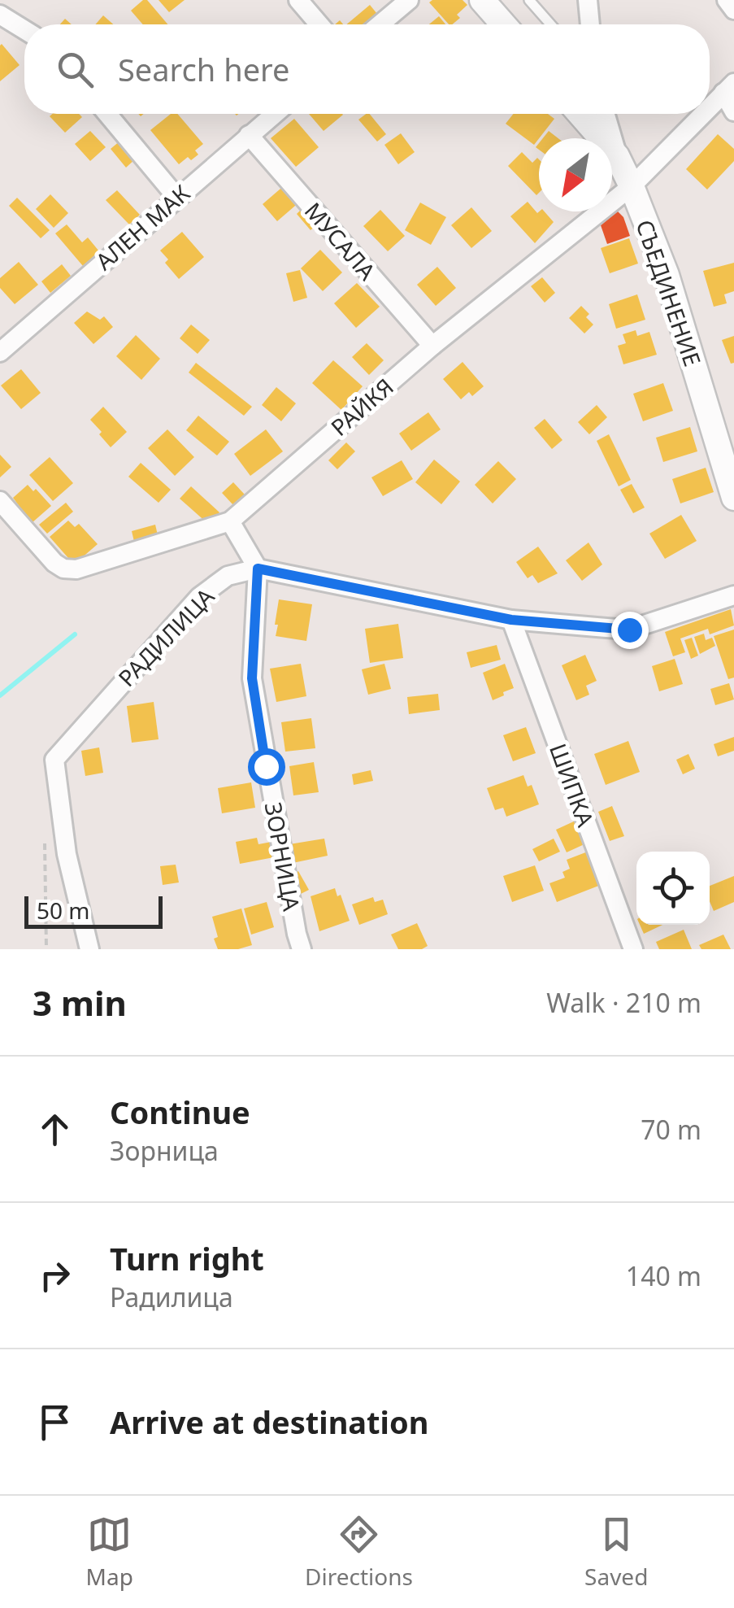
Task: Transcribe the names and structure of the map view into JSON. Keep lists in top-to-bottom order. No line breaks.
{"streets":{"street":["АЛЕН МАК","МУСАЛА","СЪЕДИНЕНИЕ","РАЙКЯ","РАДИЛИЦА","ШИПКА","ЗОРНИЦА"]},"crossings":[["АЛЕН МАК","МУСАЛА"],["МУСАЛА","РАЙКЯ"],["СЪЕДИНЕНИЕ","РАЙКЯ"],["РАДИЛИЦА","ЗОРНИЦА"]],"scale_bar":"50 m","north":"bottom left","page":{"search":"Search here","scale":"50 m","heading":["3 min","Walk · 210 m"],"list":[["Continue","Зорница","70 m"],["Turn right","Радилица","140 m"],"Arrive at destination"],"nav":["Map","Directions","Saved"]}}
